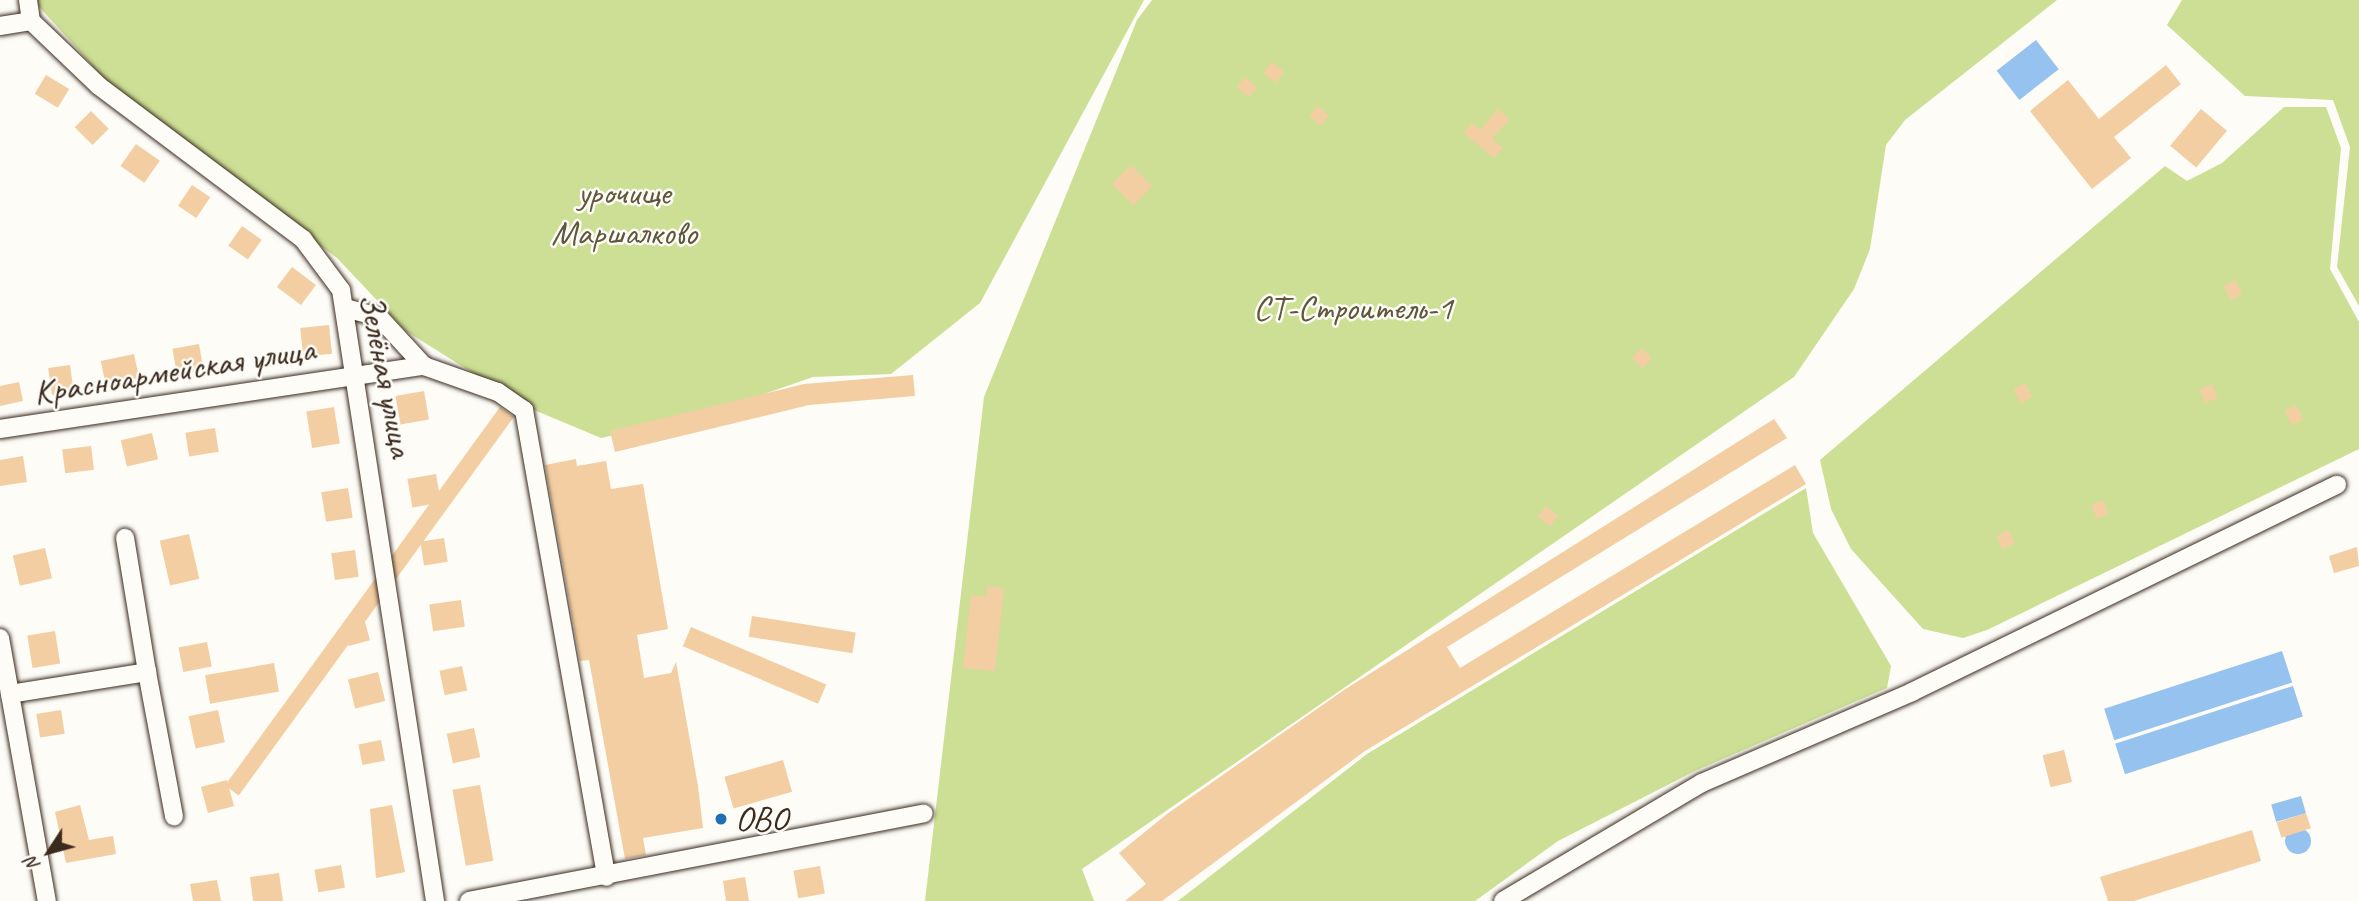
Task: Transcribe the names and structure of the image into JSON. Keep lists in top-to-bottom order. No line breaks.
{"streets":{"street":["Красноармейская улица","Зелёная улица"]},"crossings":[["Красноармейская улица","Зелёная улица"]],"parks":["урочище Маршалково","СТ-Строитель-1"],"places":["ОВО"],"north":"bottom left"}
